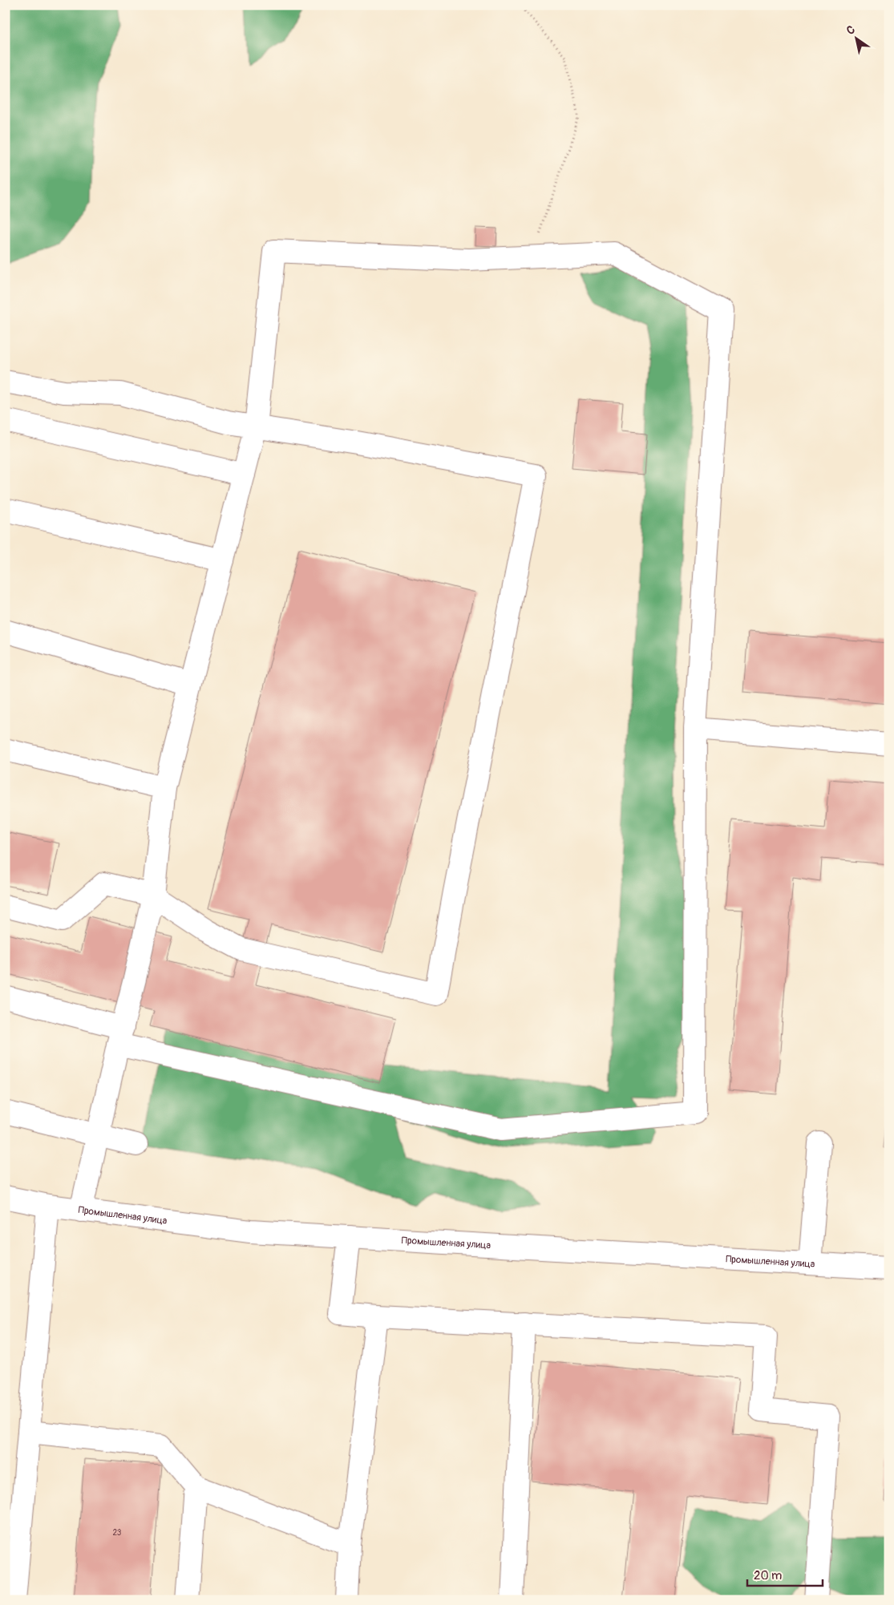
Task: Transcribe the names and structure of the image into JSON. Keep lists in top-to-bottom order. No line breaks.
{"streets":{"street":["Промышленная улица"]},"house_numbers":["23"],"scale_bar":"20 m","north":"top left"}
